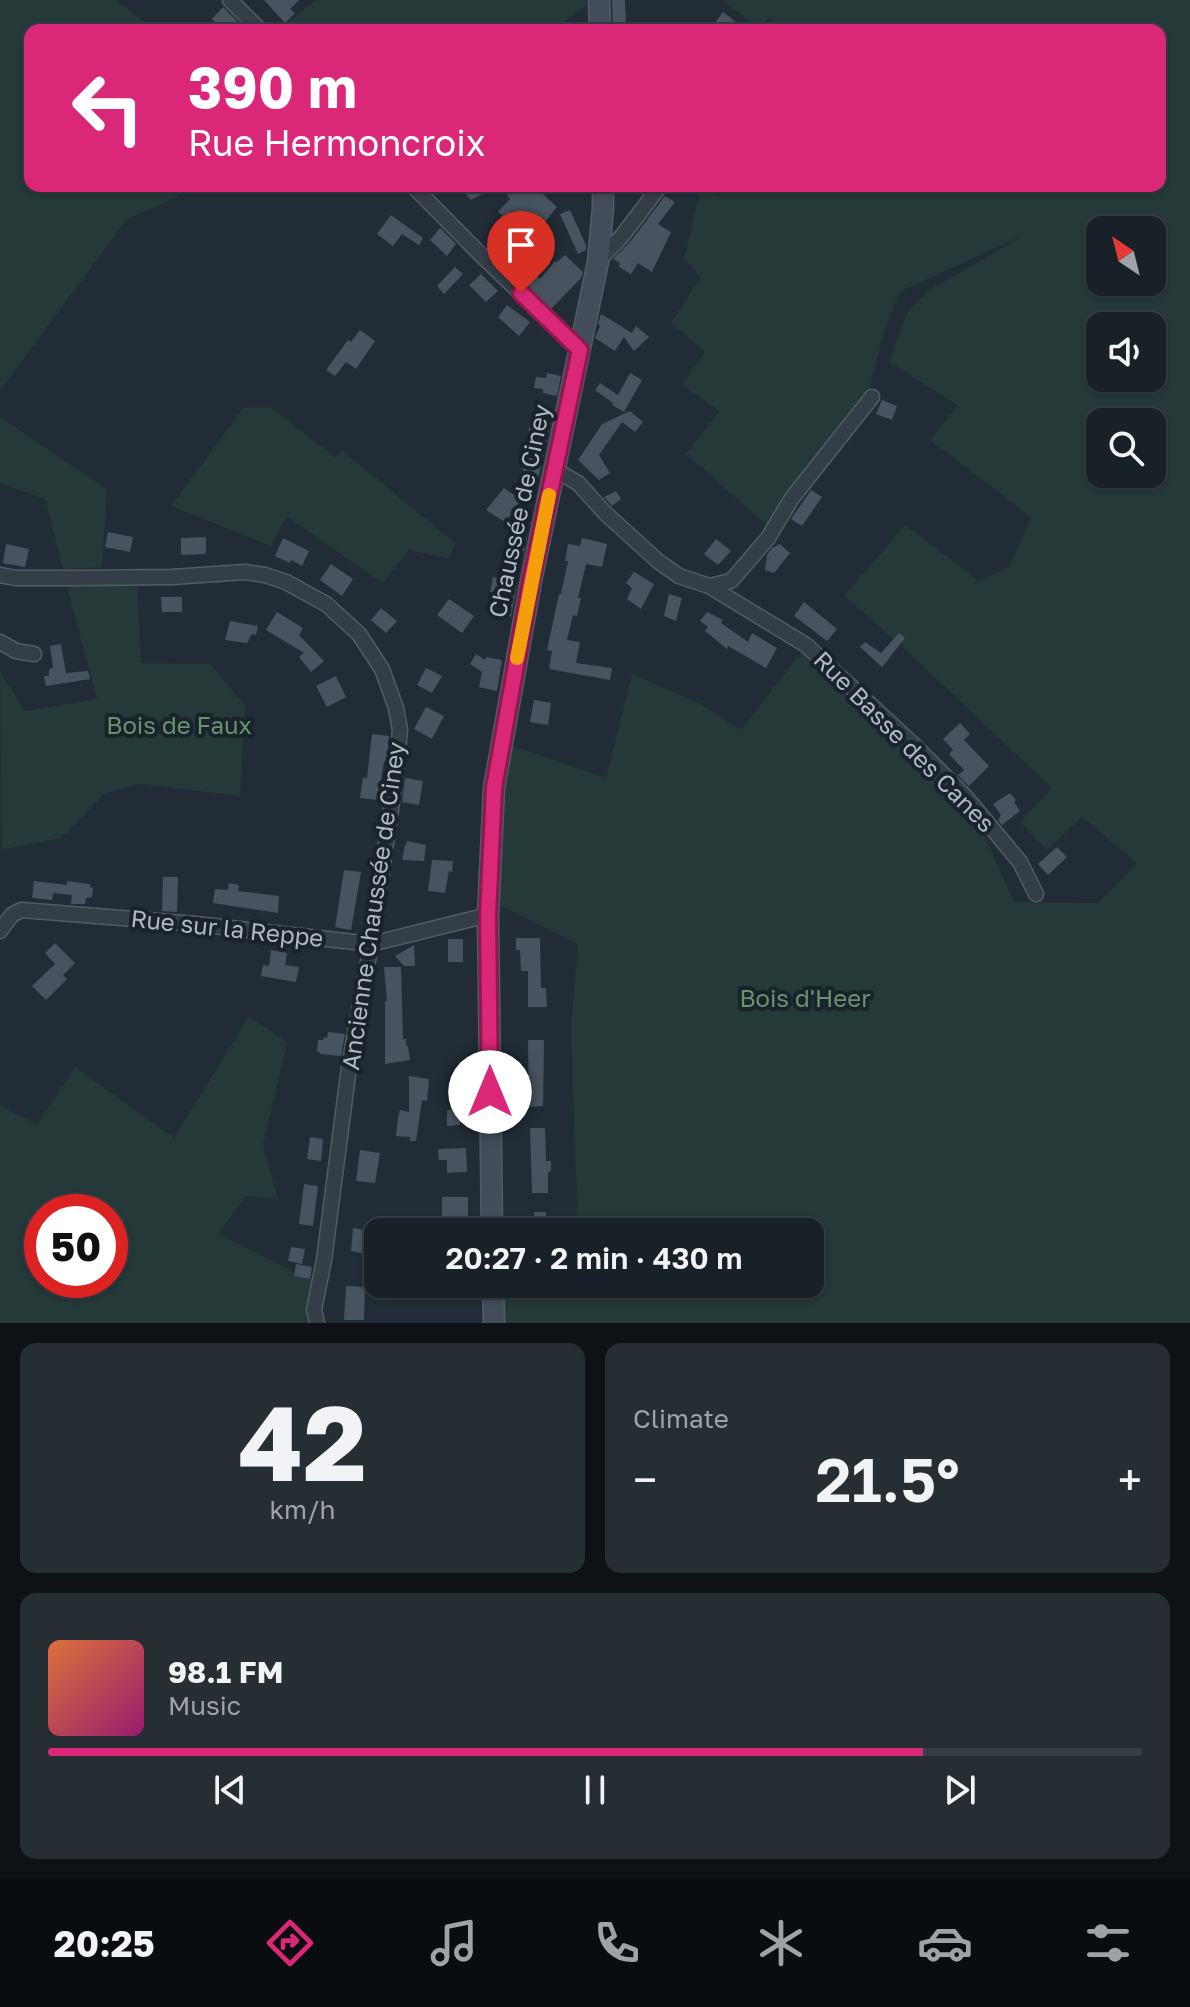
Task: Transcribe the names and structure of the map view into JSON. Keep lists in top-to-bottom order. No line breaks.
{"streets":{"main road":["Chaussée de Ciney"],"street":["Rue Basse des Canes","Ancienne Chaussée de Ciney","Rue sur la Reppe"]},"crossings":[["Chaussée de Ciney","Rue Basse des Canes"],["Chaussée de Ciney","Rue sur la Reppe"],["Ancienne Chaussée de Ciney","Rue sur la Reppe"]],"parks":["Bois de Faux","Bois d'Heer"],"north":"top left","page":{"turn":["390 m","Rue Hermoncroix"],"limit":"50","trip":"20:27 · 2 min · 430 m","tile":[["42","km/h"],"Climate"],"heat":["−","21.5°","+"],"song":["98.1 FM","Music"],"tabs":"20:25"}}
